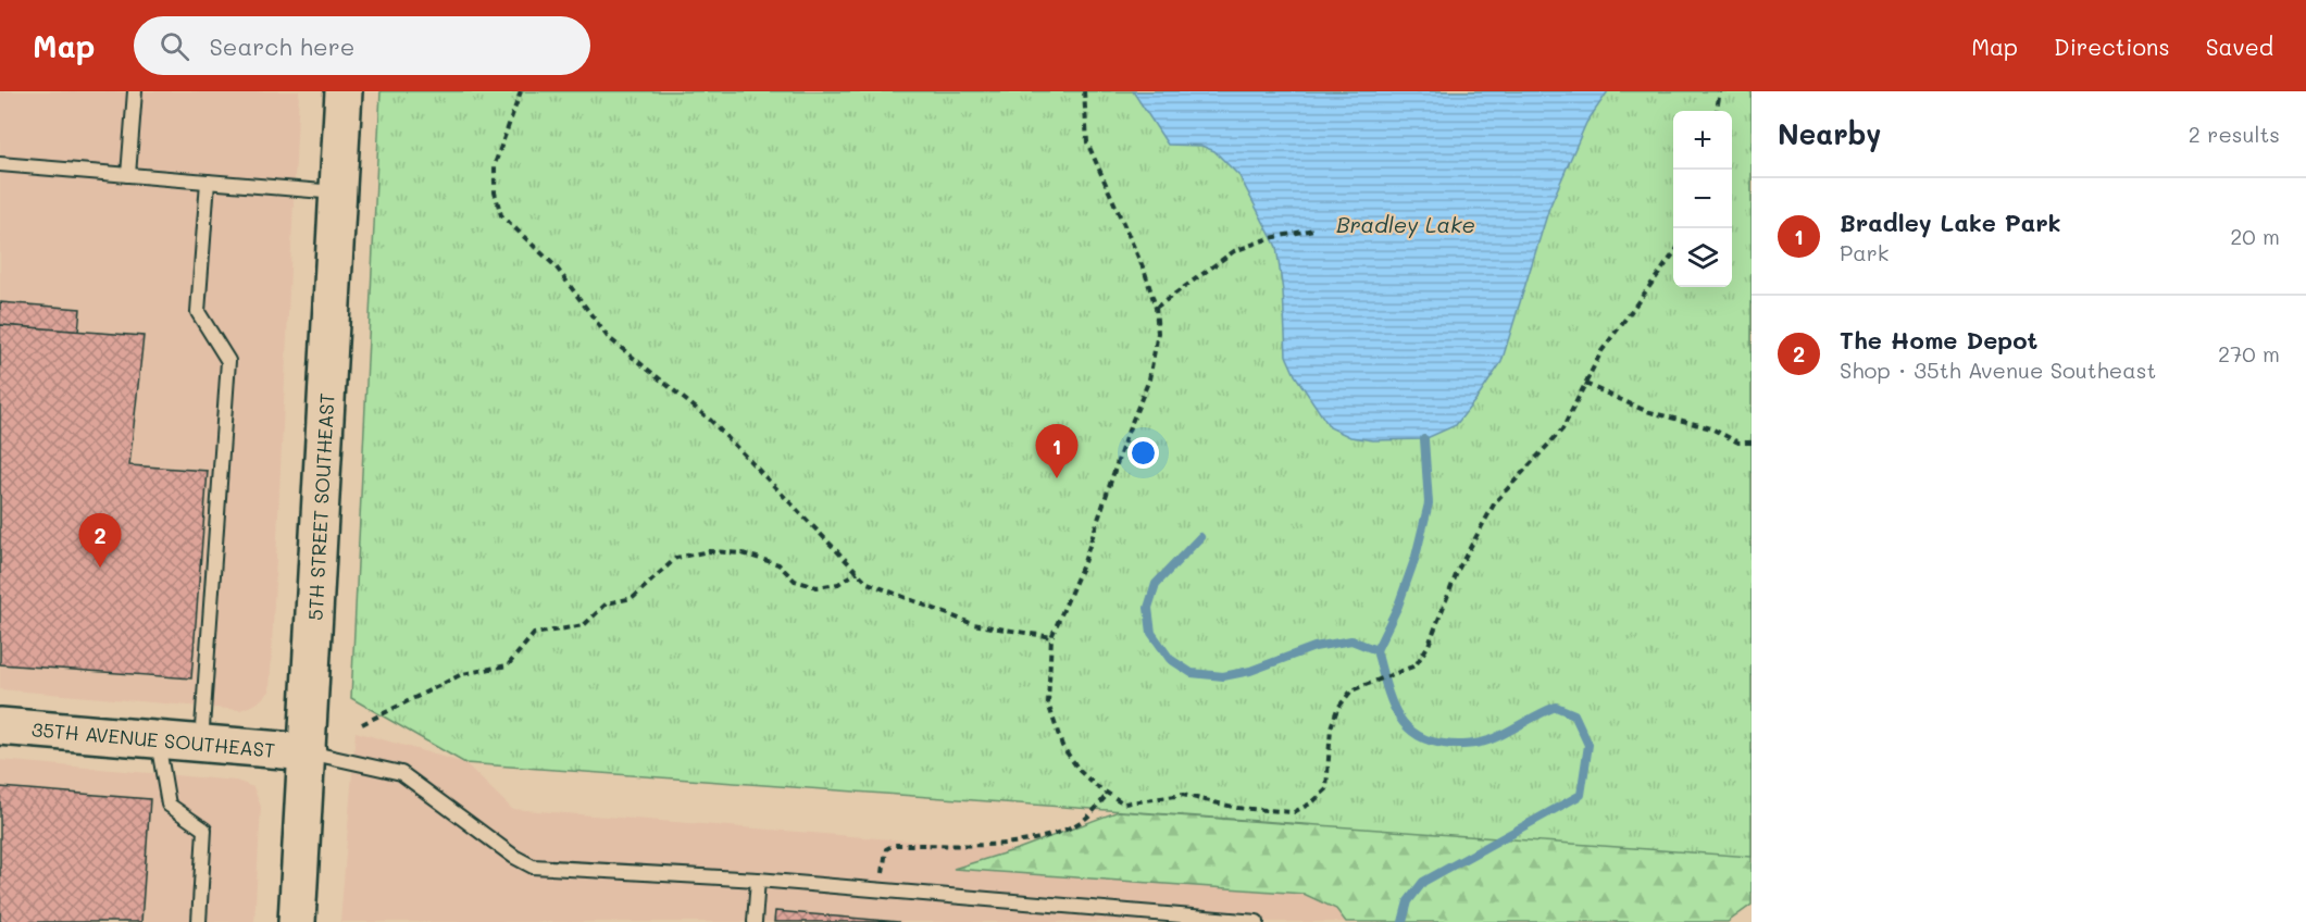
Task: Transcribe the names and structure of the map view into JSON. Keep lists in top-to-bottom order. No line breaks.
{"streets":{"street":["5TH STREET SOUTHEAST","35TH AVENUE SOUTHEAST"]},"crossings":[["5TH STREET SOUTHEAST","35TH AVENUE SOUTHEAST"]],"water":["Bradley Lake"],"page":{"header":"Map","search":"Search here","nav":["Map","Directions","Saved"],"heading":["Nearby","2 results"],"map_buttons":["+","−"],"list":[{"mark":"1","name":"Bradley Lake Park","note":"Park","value":"20 m"},{"mark":"2","name":"The Home Depot","note":"Shop · 35th Avenue Southeast","value":"270 m"}],"pins":["1","2"]}}
